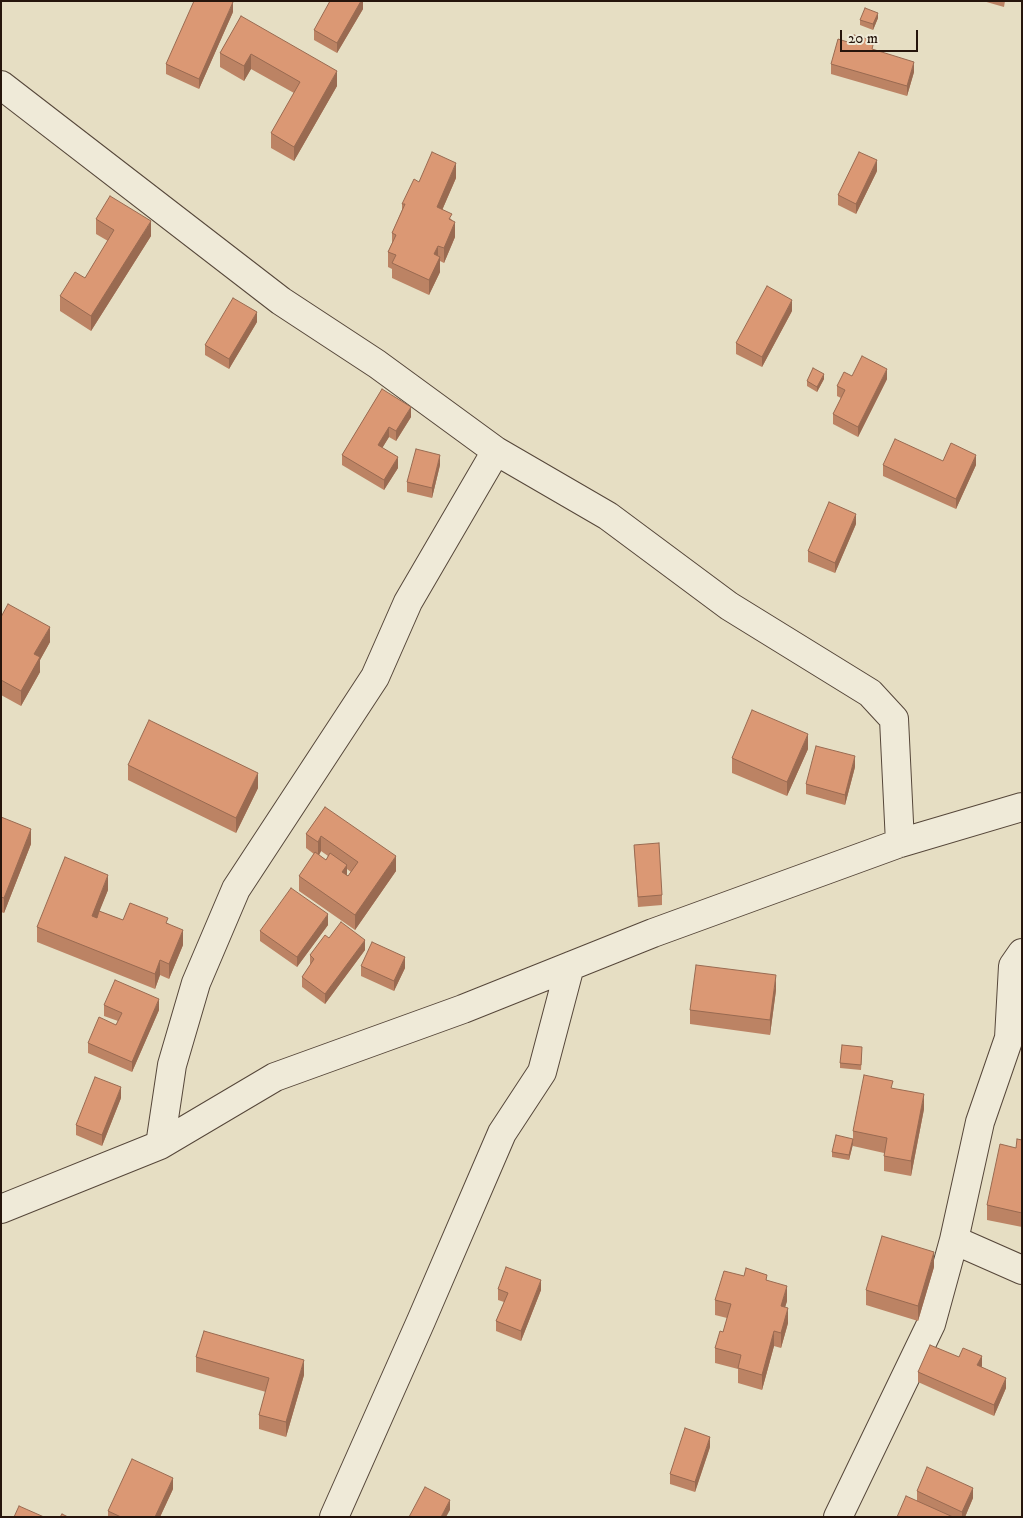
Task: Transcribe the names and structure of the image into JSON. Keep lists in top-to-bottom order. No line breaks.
{"scale_bar":"20 m"}
